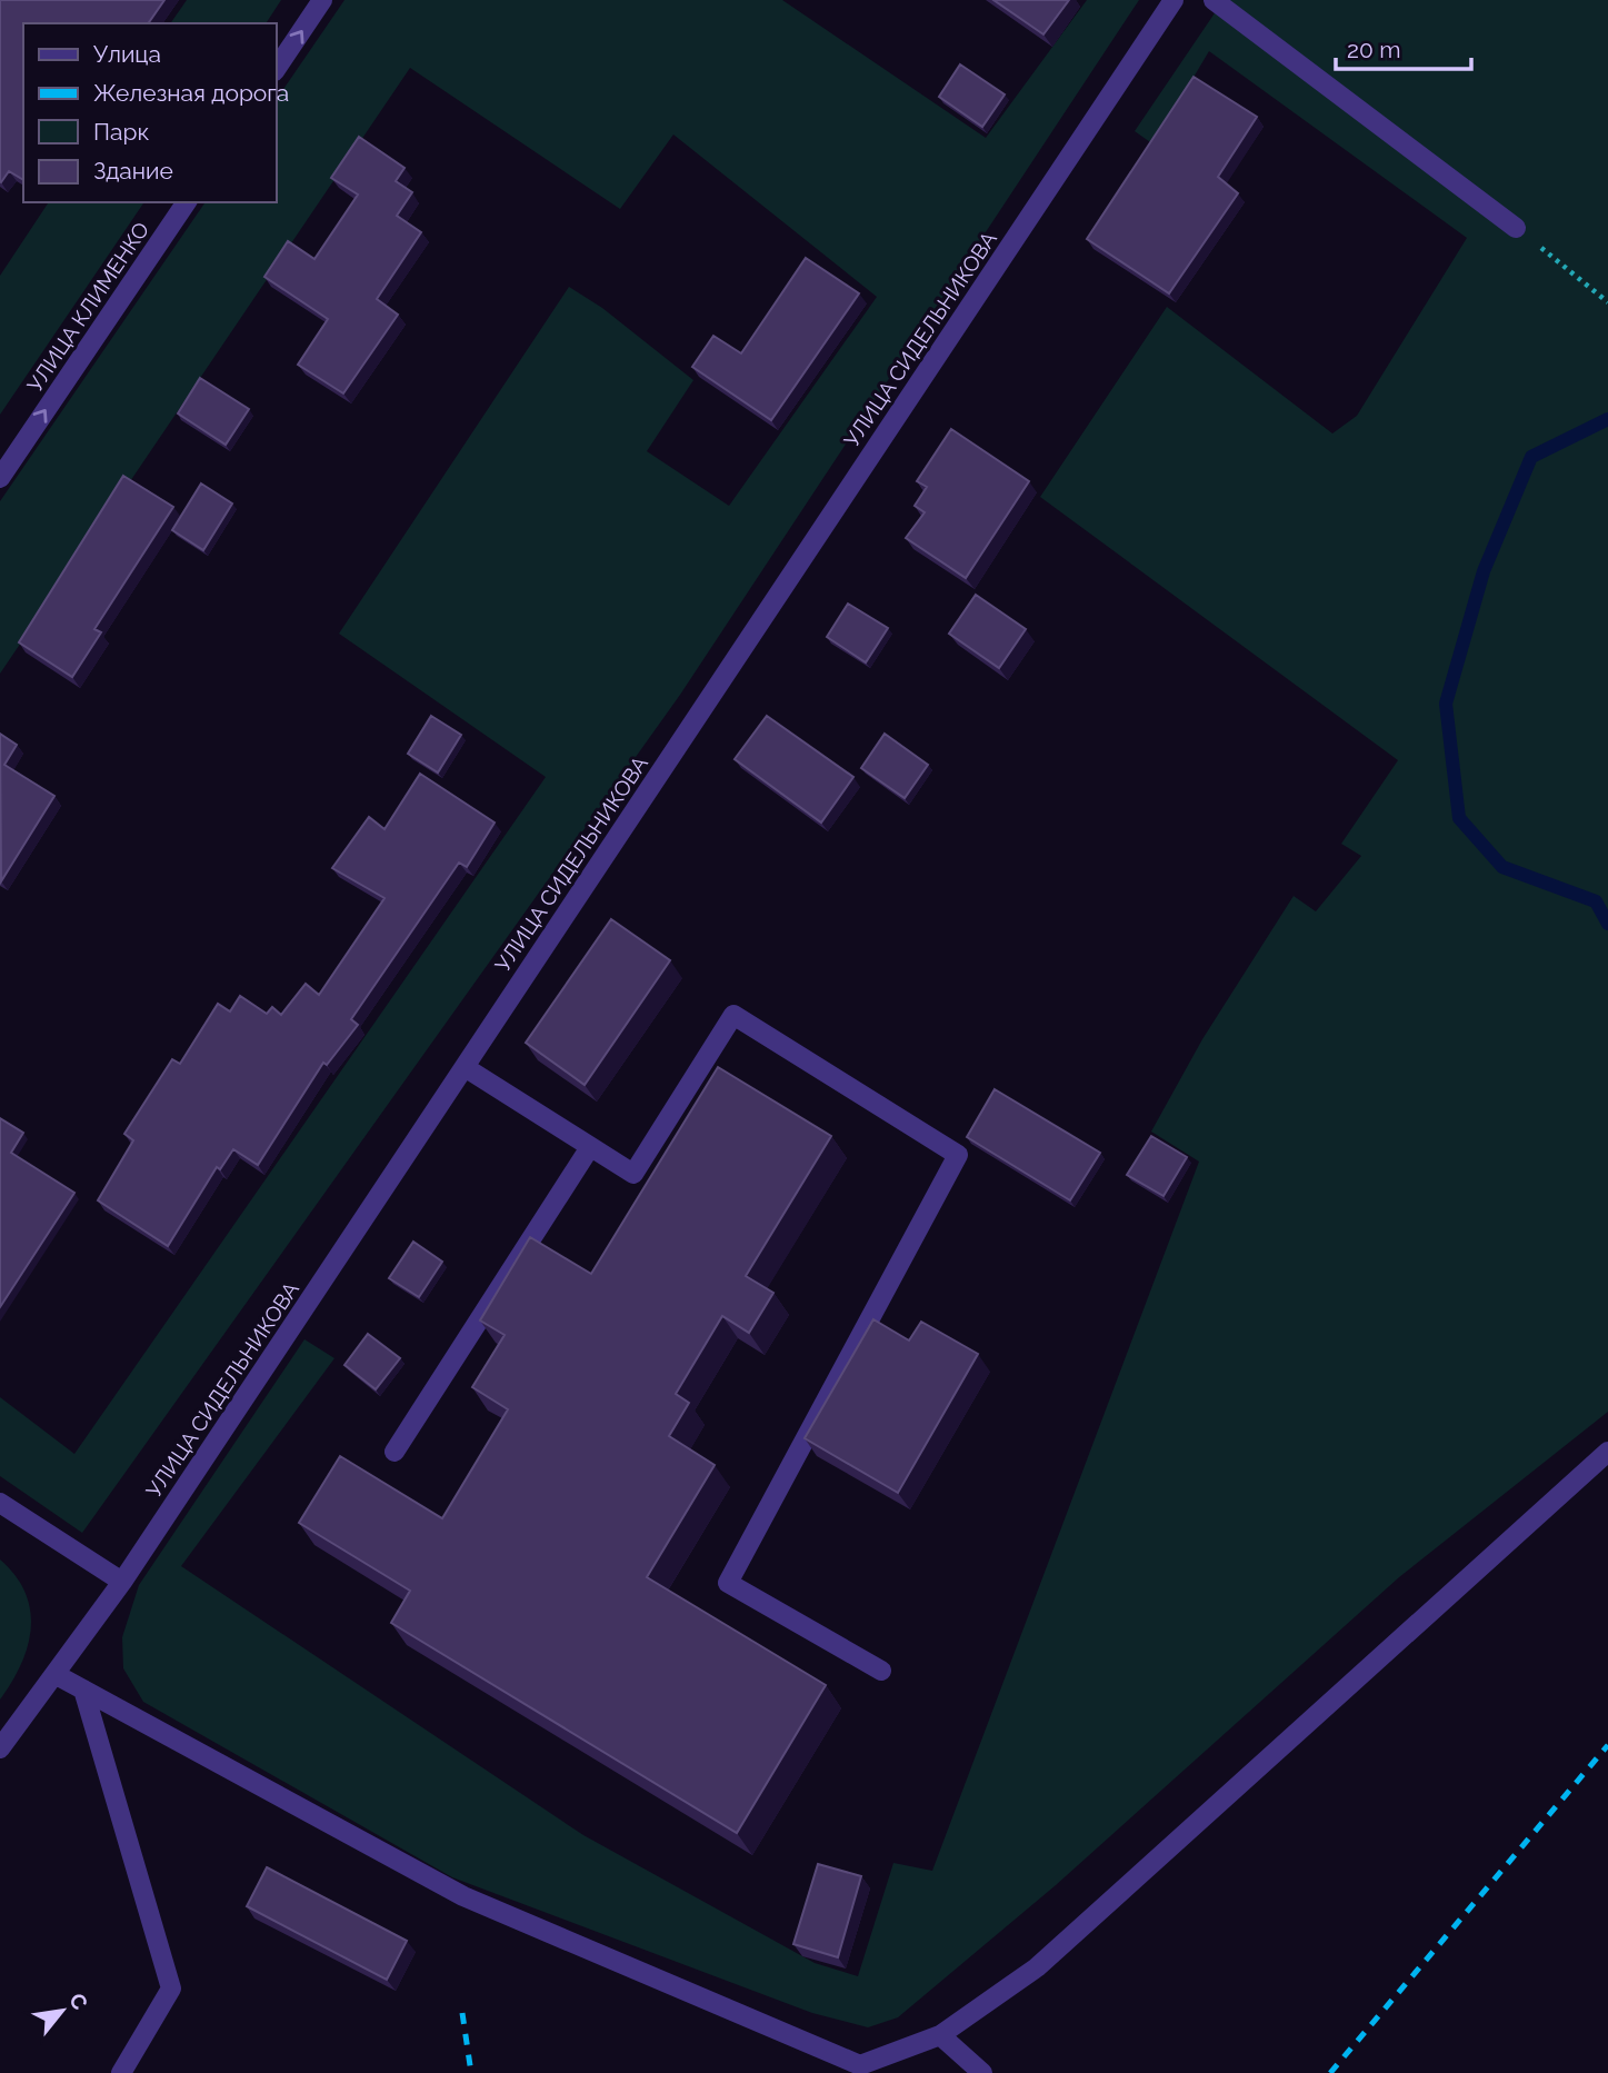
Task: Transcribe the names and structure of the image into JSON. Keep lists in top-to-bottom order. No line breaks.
{"streets":{"street":["УЛИЦА КЛИМЕНКО","УЛИЦА СИДЕЛЬНИКОВА"]},"one_way":["УЛИЦА КЛИМЕНКО"],"legend":["Улица","Железная дорога","Парк","Здание"],"scale_bar":"20 m","north":"top right"}
